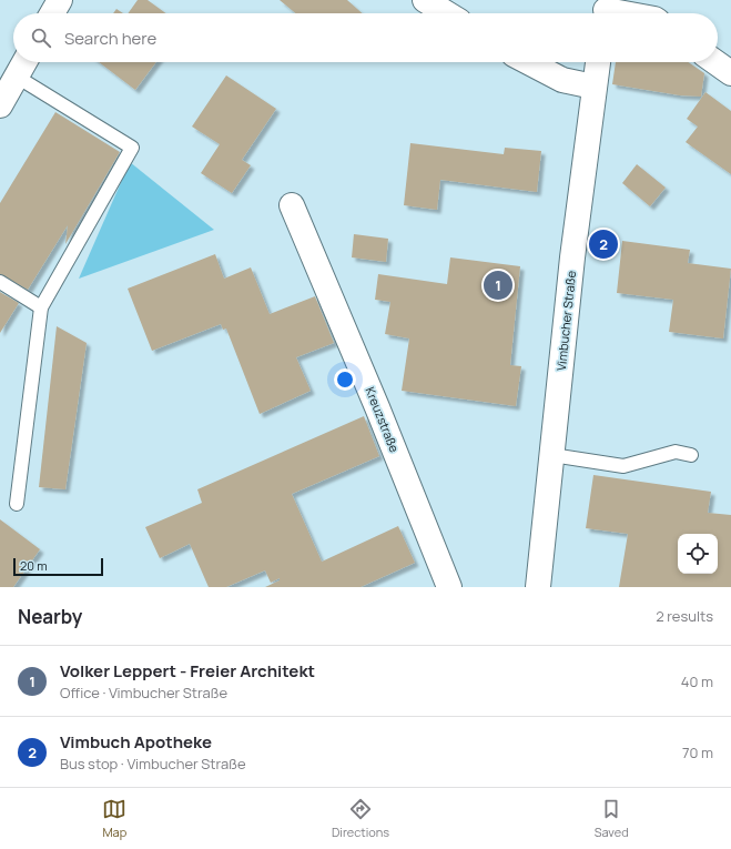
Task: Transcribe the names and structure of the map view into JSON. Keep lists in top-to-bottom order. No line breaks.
{"streets":{"street":["Vimbucher Straße","Kreuzstraße"]},"scale_bar":"20 m","page":{"search":"Search here","pins":["2","1"],"scale":"20 m","heading":["Nearby","2 results"],"list":[{"mark":"1","name":"Volker Leppert - Freier Architekt","note":"Office · Vimbucher Straße","value":"40 m"},{"mark":"2","name":"Vimbuch Apotheke","note":"Bus stop · Vimbucher Straße","value":"70 m"}],"nav":["Map","Directions","Saved"]}}
